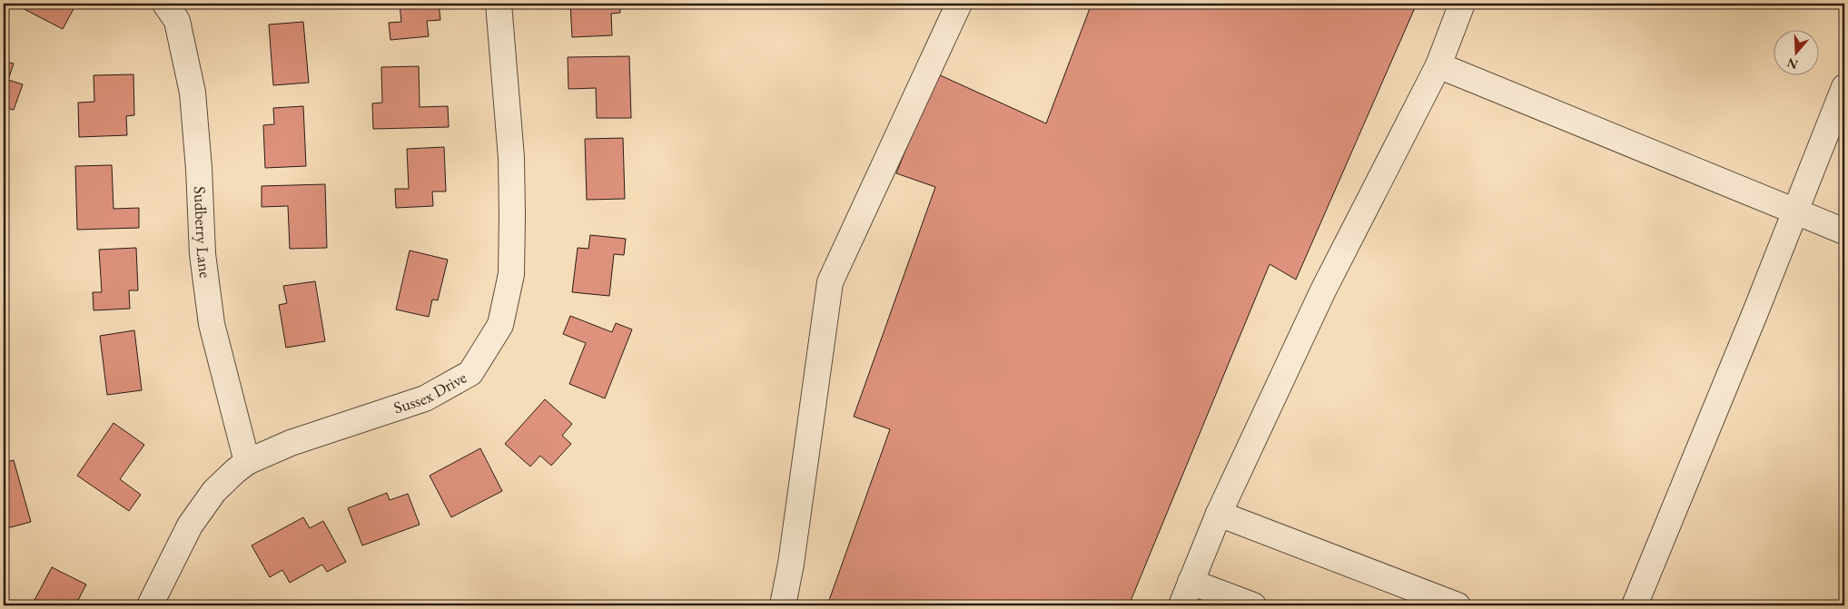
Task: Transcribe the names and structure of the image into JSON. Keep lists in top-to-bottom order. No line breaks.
{"streets":{"street":["Sudberry Lane","Sussex Drive"]},"crossings":[["Sudberry Lane","Sussex Drive"]],"north":"bottom"}
